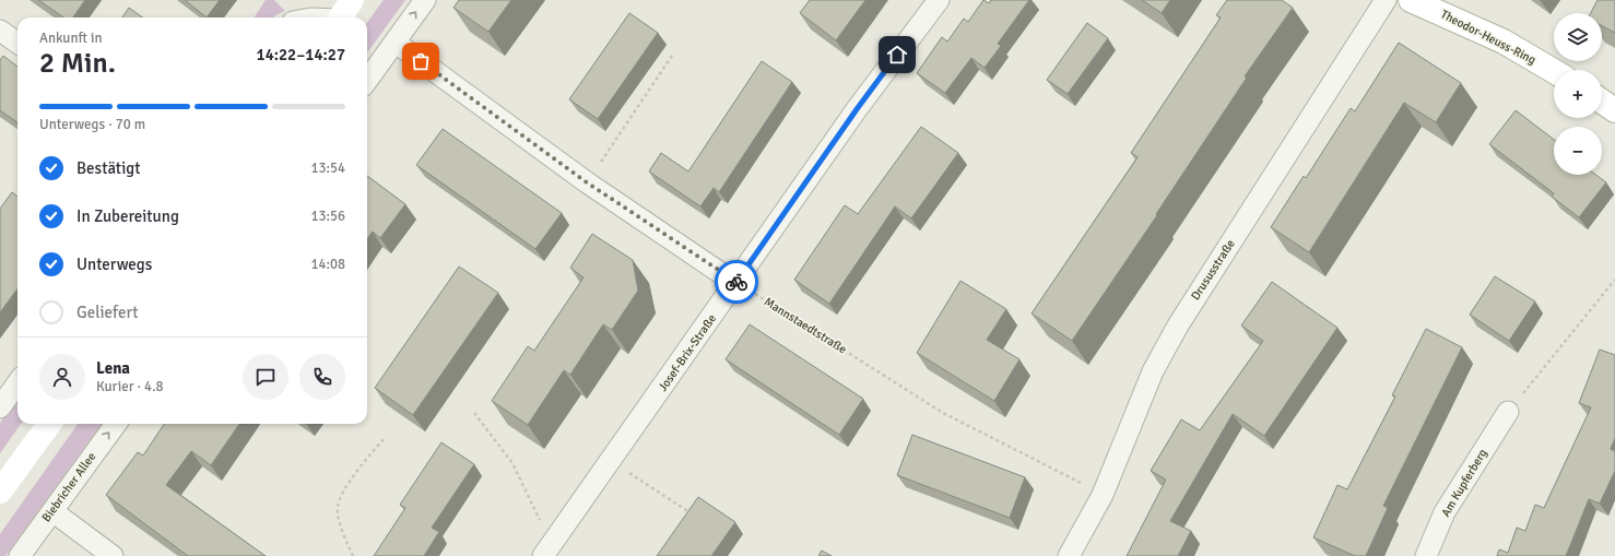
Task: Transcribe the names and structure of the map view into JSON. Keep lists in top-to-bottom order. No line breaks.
{"streets":{"main road":["Theodor-Heuss-Ring"],"street":["Drususstraße","Josef-Brix-Straße","Am Kupferberg","Biebricher Allee"],"path":["Mannstaedtstraße"]},"crossings":[["Drususstraße","Mannstaedtstraße"],["Mannstaedtstraße","Josef-Brix-Straße"]],"one_way":["Biebricher Allee"],"page":{"map_buttons":["+","−"],"heading":["2 Min.","Ankunft in","14:22–14:27"],"panel":["Lena","Kurier · 4.8"],"bar":"Unterwegs · 70 m","list":[["Bestätigt","13:54"],["In Zubereitung","13:56"],["Unterwegs","14:08"],"Geliefert"]}}
